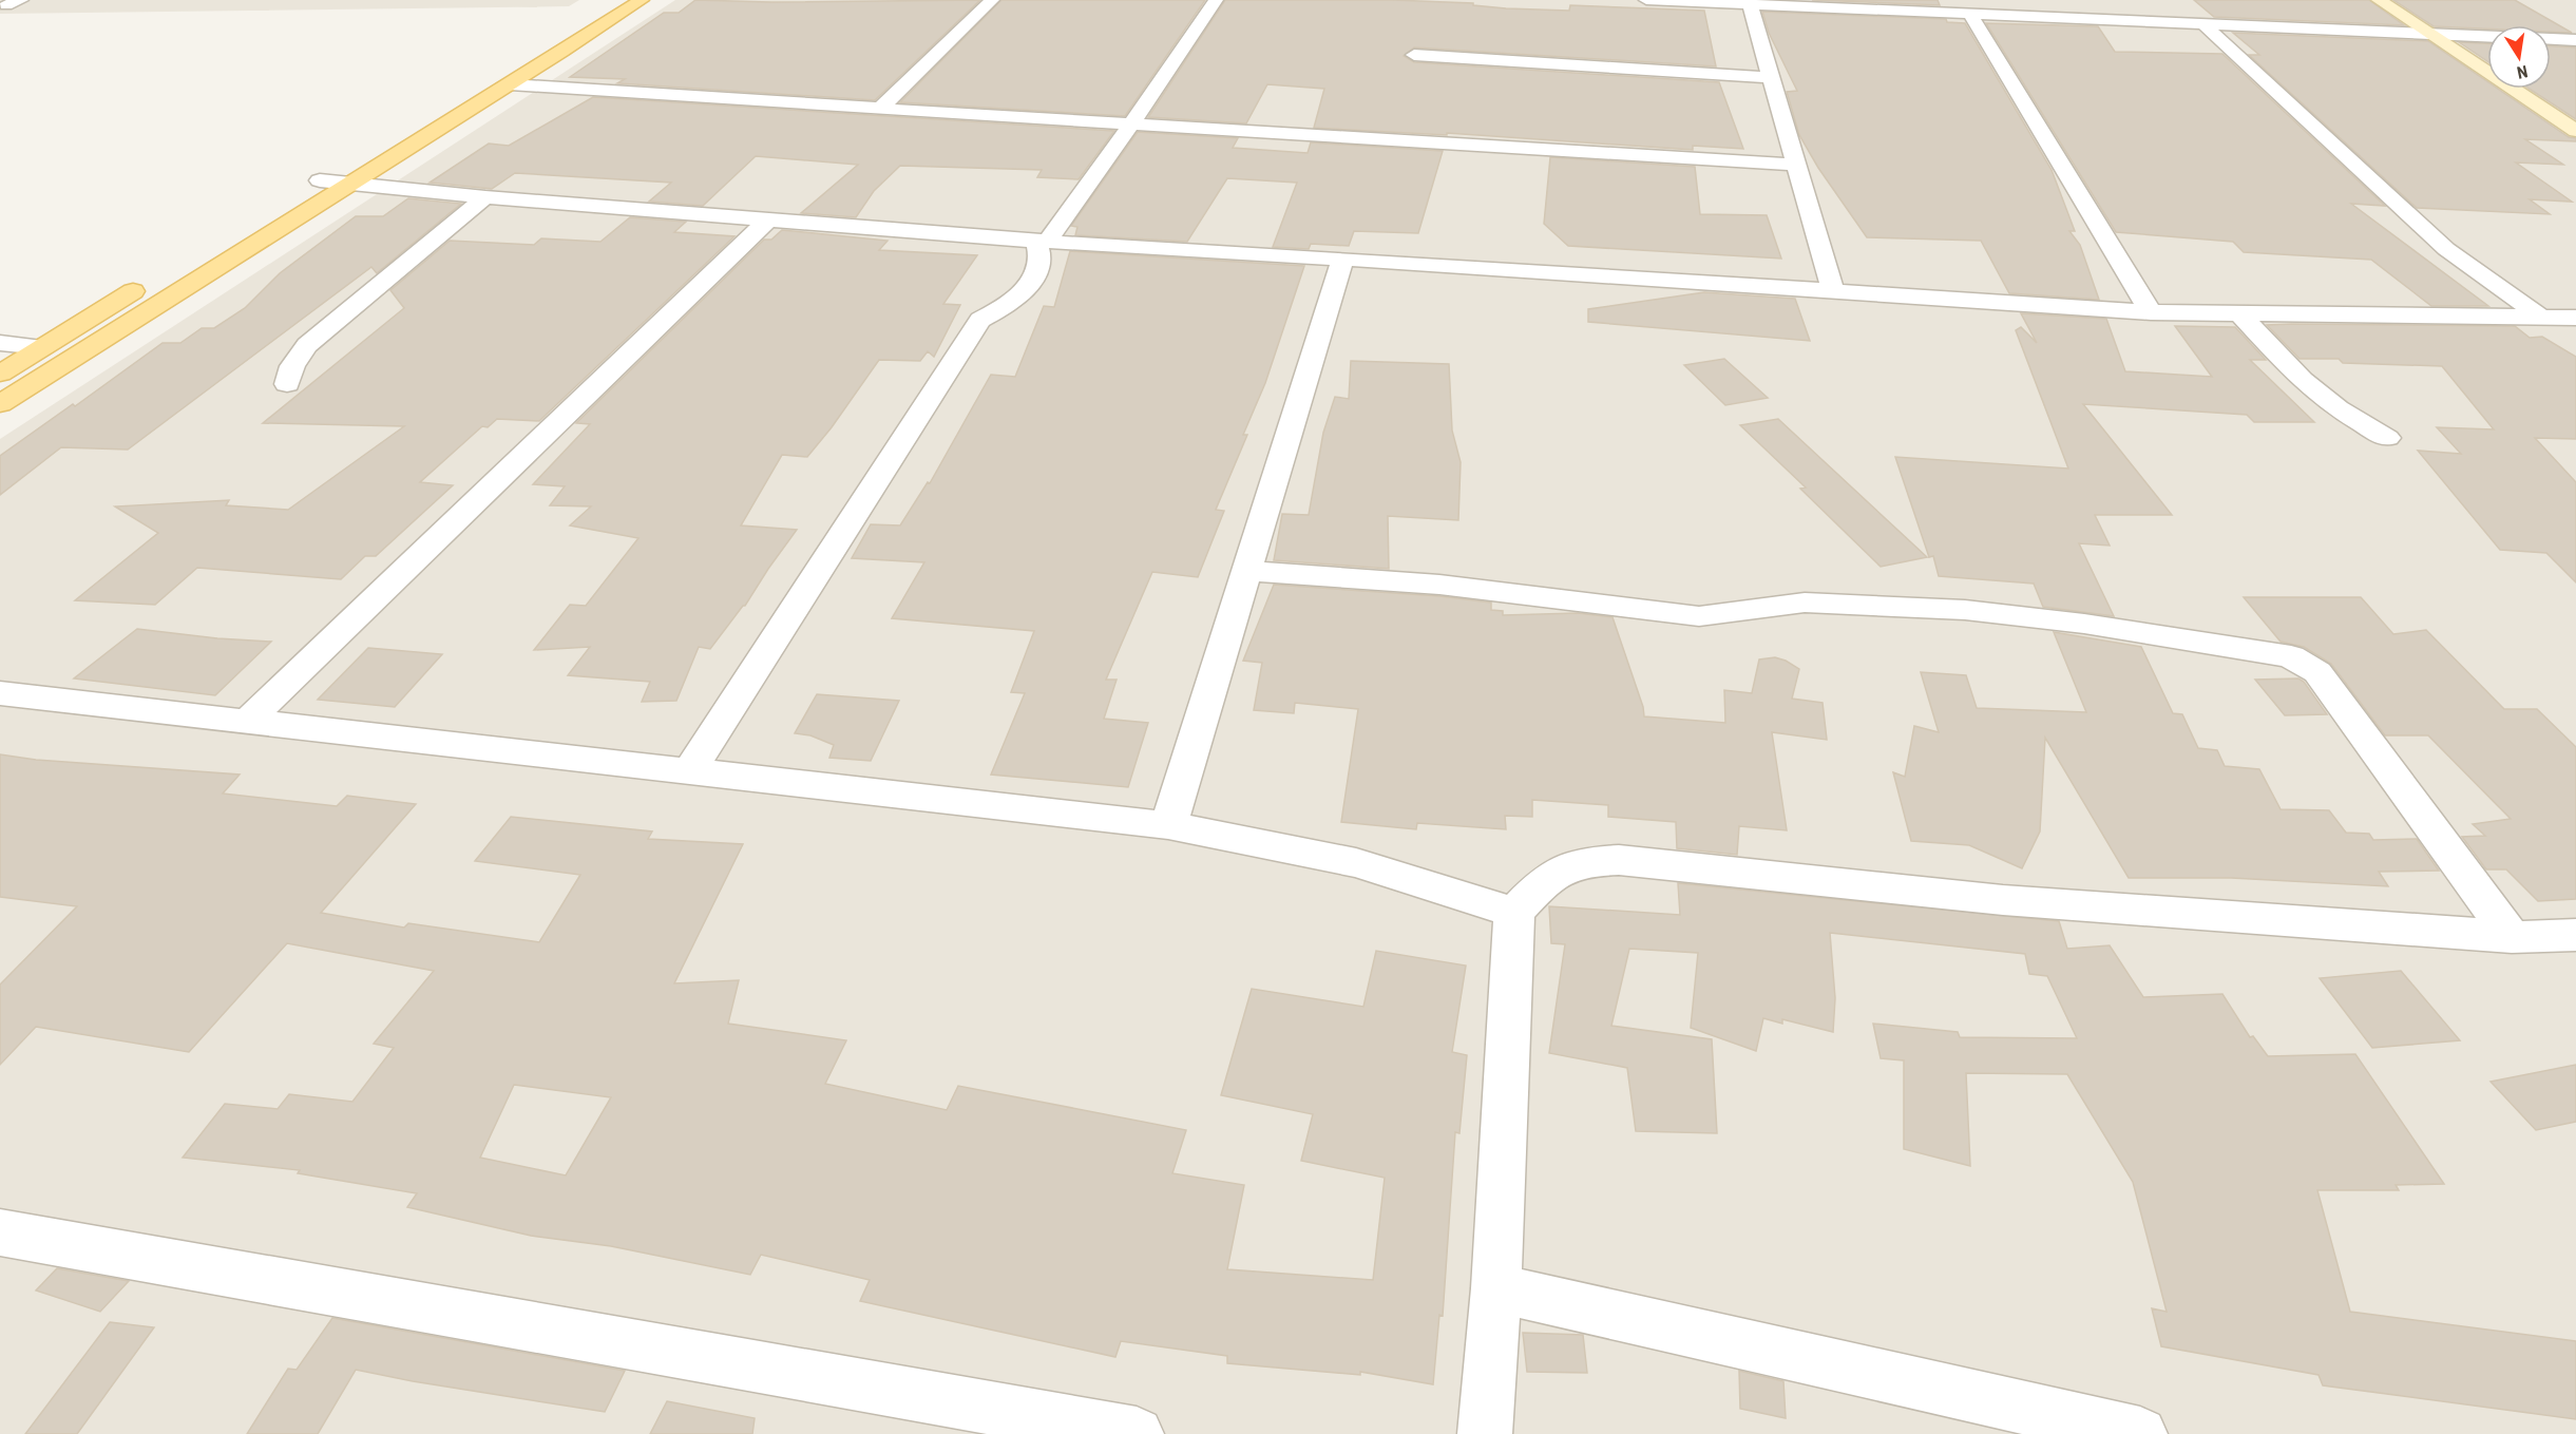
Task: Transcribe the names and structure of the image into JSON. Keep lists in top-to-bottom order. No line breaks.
{"north":"bottom"}
